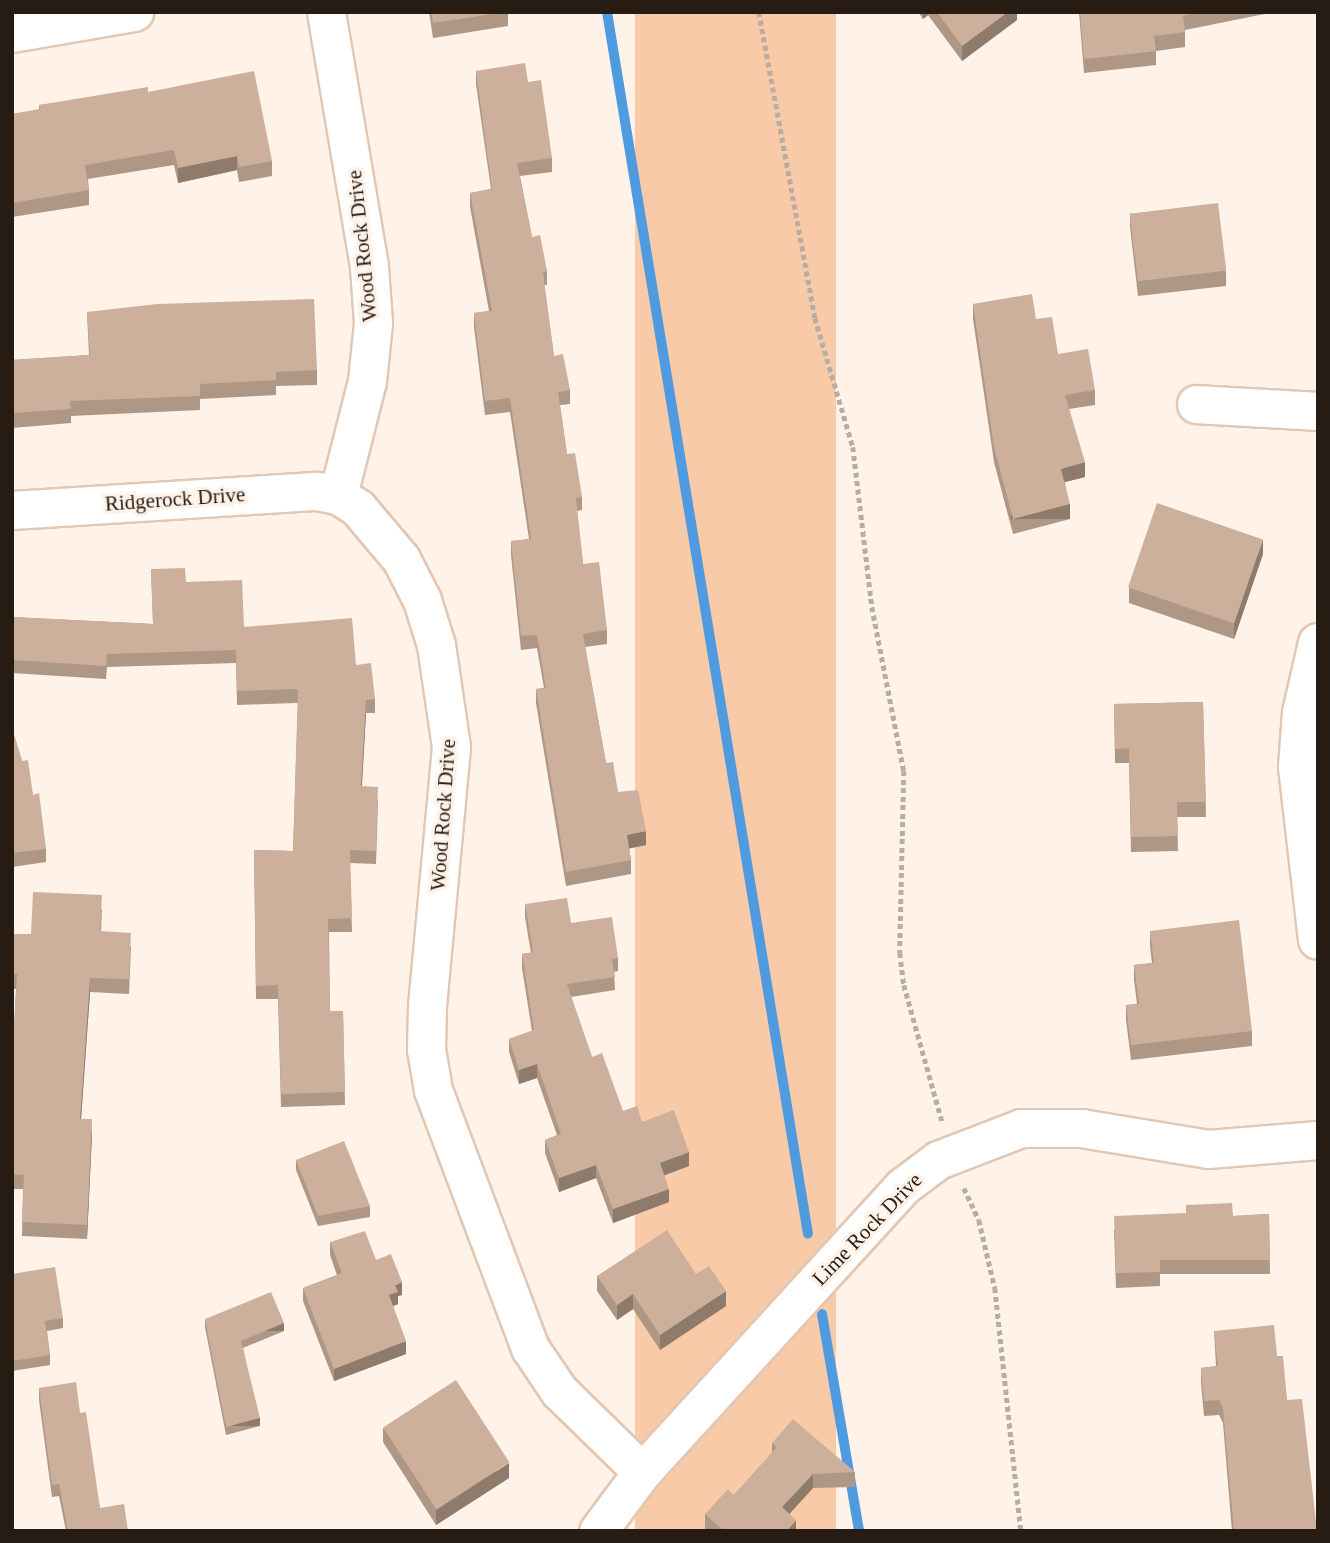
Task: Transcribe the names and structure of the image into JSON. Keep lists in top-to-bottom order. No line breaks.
{"streets":{"street":["Wood Rock Drive","Ridgerock Drive","Lime Rock Drive"]},"crossings":[["Wood Rock Drive","Ridgerock Drive"],["Wood Rock Drive","Lime Rock Drive"]]}
